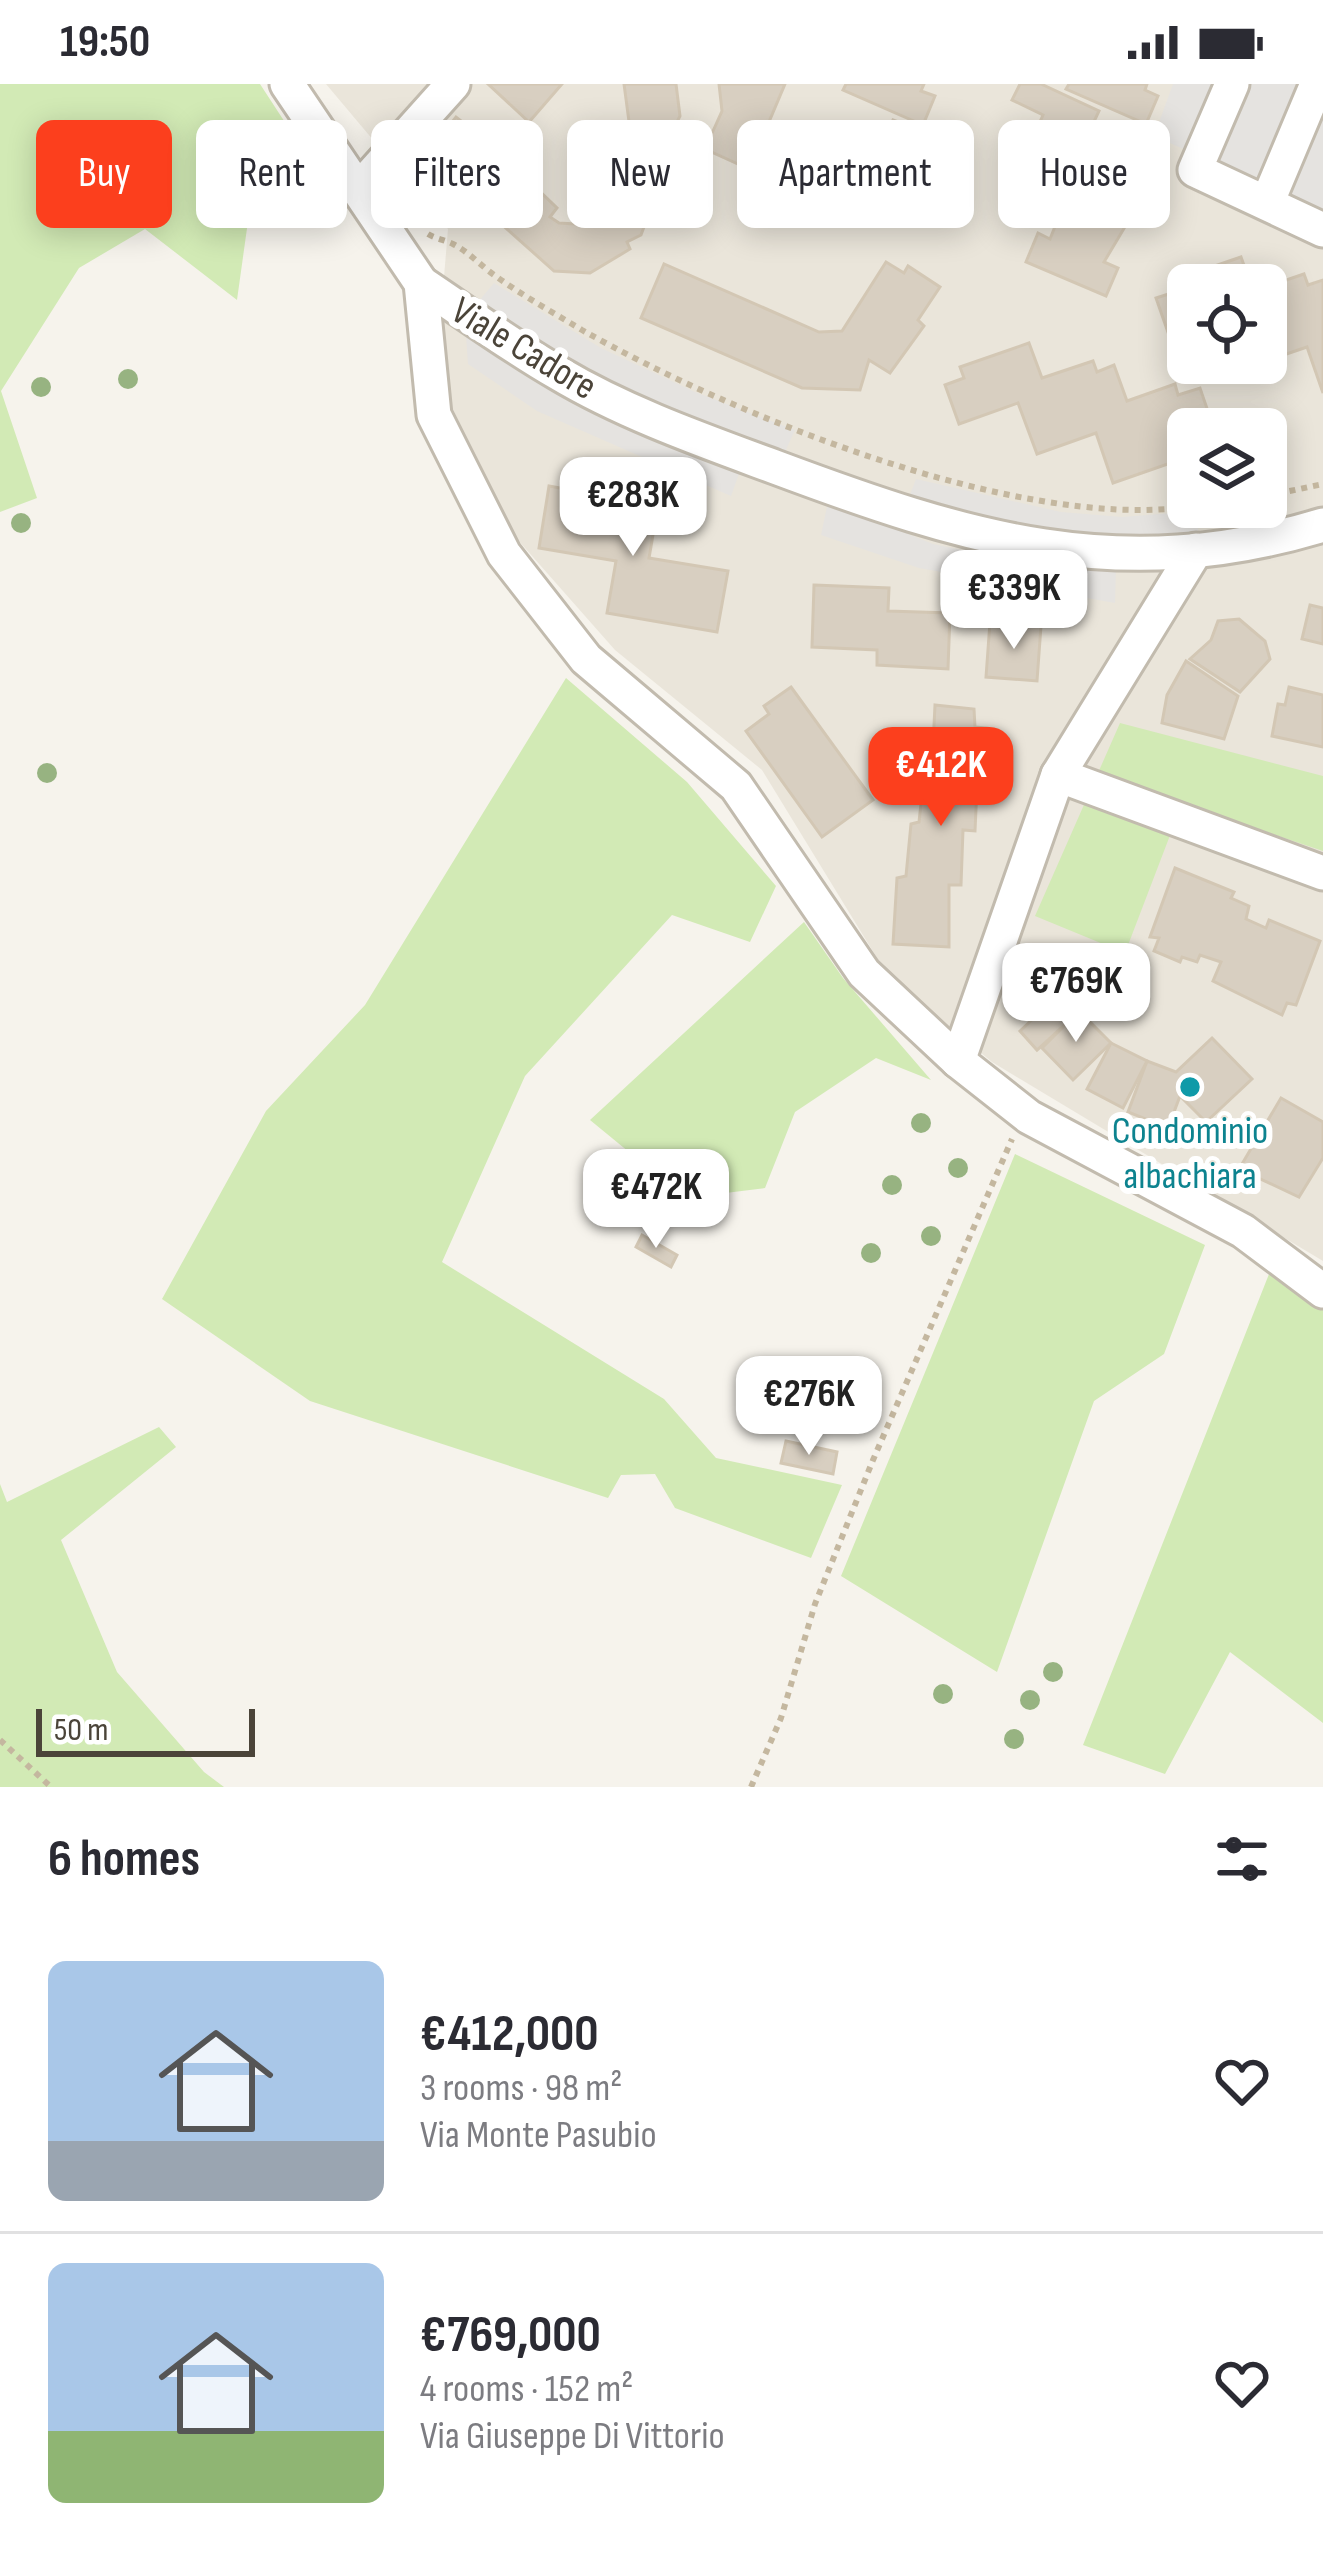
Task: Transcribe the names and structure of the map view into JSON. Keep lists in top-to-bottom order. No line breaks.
{"streets":{"street":["Viale Cadore"]},"places":["Condominio albachiara"],"scale_bar":"50 m","page":{"status":"19:50","chip":["Buy","Rent","Filters","New","Apartment","House"],"price":["€283K","€339K","€412K","€769K","€472K","€276K"],"scale":"50 m","heading":"6 homes","list":[{"name":"€412,000","note":"3 rooms · 98 m² · Via Monte Pasubio"},{"name":"€769,000","note":"4 rooms · 152 m² · Via Giuseppe Di Vittorio"}]}}
